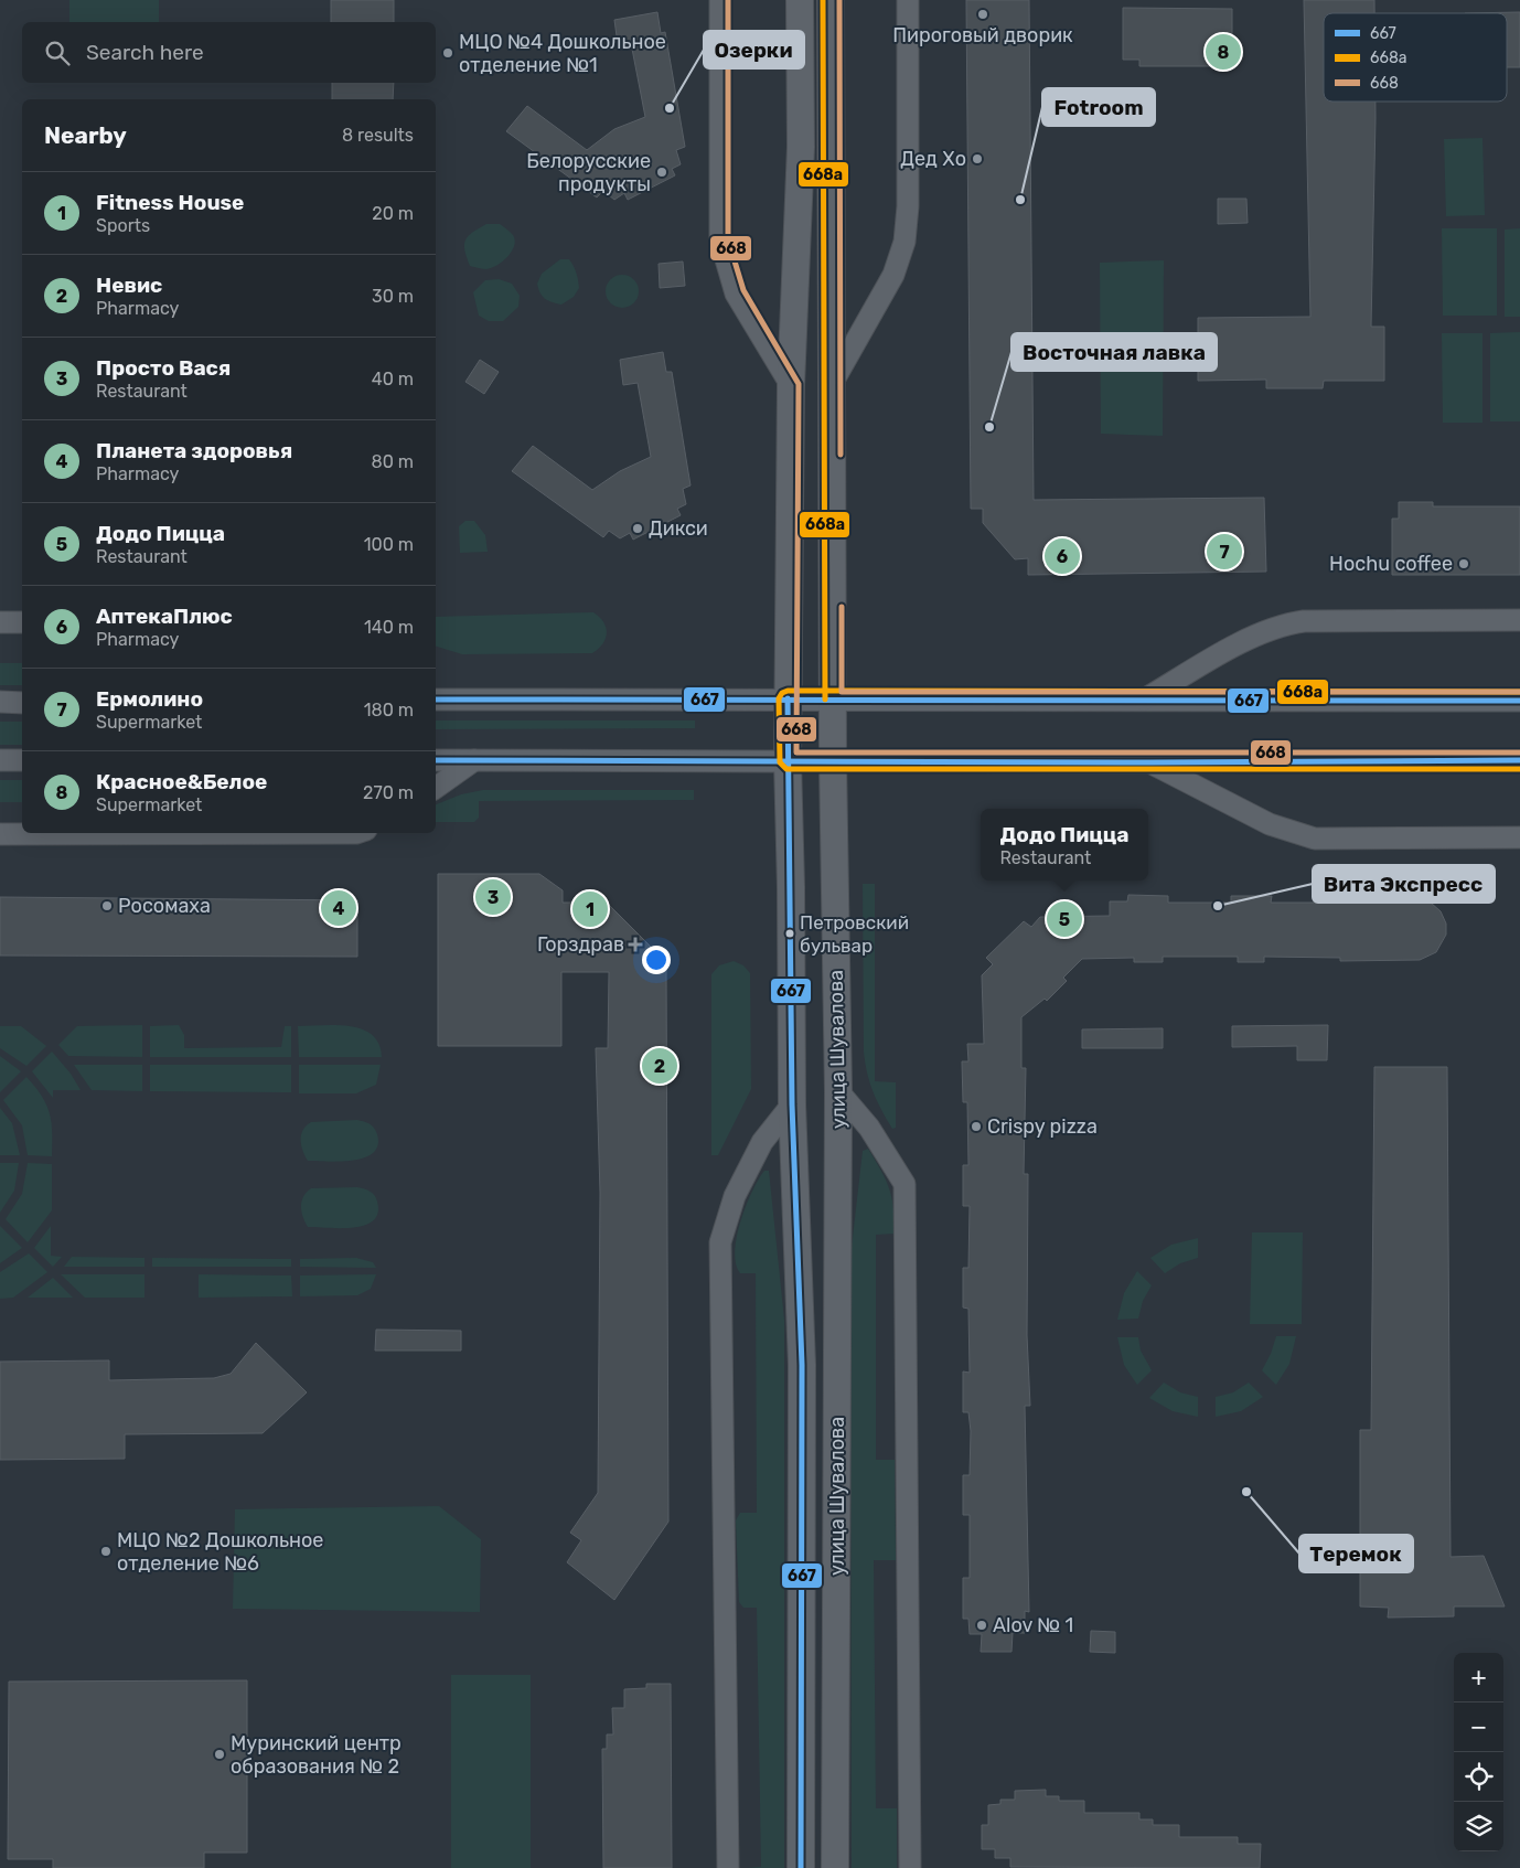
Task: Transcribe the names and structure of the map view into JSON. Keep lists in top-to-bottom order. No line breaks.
{"streets":{"street":["улица Шувалова"]},"places":{"other":["Пироговый дворик","МЦО №4 Дошкольное отделение №1","Озерки","Дед Хо","Белорусские продукты","Fotroom","Восточная лавка","Дикси","Hochu coffee","Росомаха","Вита Экспресс","Петровский бульвар","Crispy pizza","Теремок","МЦО №2 Дошкольное отделение №6","Alov № 1","Муринский центр образования № 2"],"health":["Горздрав"]},"lines":["transit line 668а","transit line 668","transit line 667"],"legend":["667","668а","668"],"page":{"search":"Search here","pins":["8","7","6","3","4","1","5","2"],"heading":["Nearby","8 results"],"list":[{"mark":"1","name":"Fitness House","note":"Sports","value":"20 m"},{"mark":"2","name":"Невис","note":"Pharmacy","value":"30 m"},{"mark":"3","name":"Просто Вася","note":"Restaurant","value":"40 m"},{"mark":"4","name":"Планета здоровья","note":"Pharmacy","value":"80 m"},{"mark":"5","name":"Додо Пицца","note":"Restaurant","value":"100 m"},{"mark":"6","name":"АптекаПлюс","note":"Pharmacy","value":"140 m"},{"mark":"7","name":"Ермолино","note":"Supermarket","value":"180 m"},{"mark":"8","name":"Красное&Белое","note":"Supermarket","value":"270 m"}],"popup":["Додо Пицца","Restaurant"],"map_buttons":["+","−"]}}
